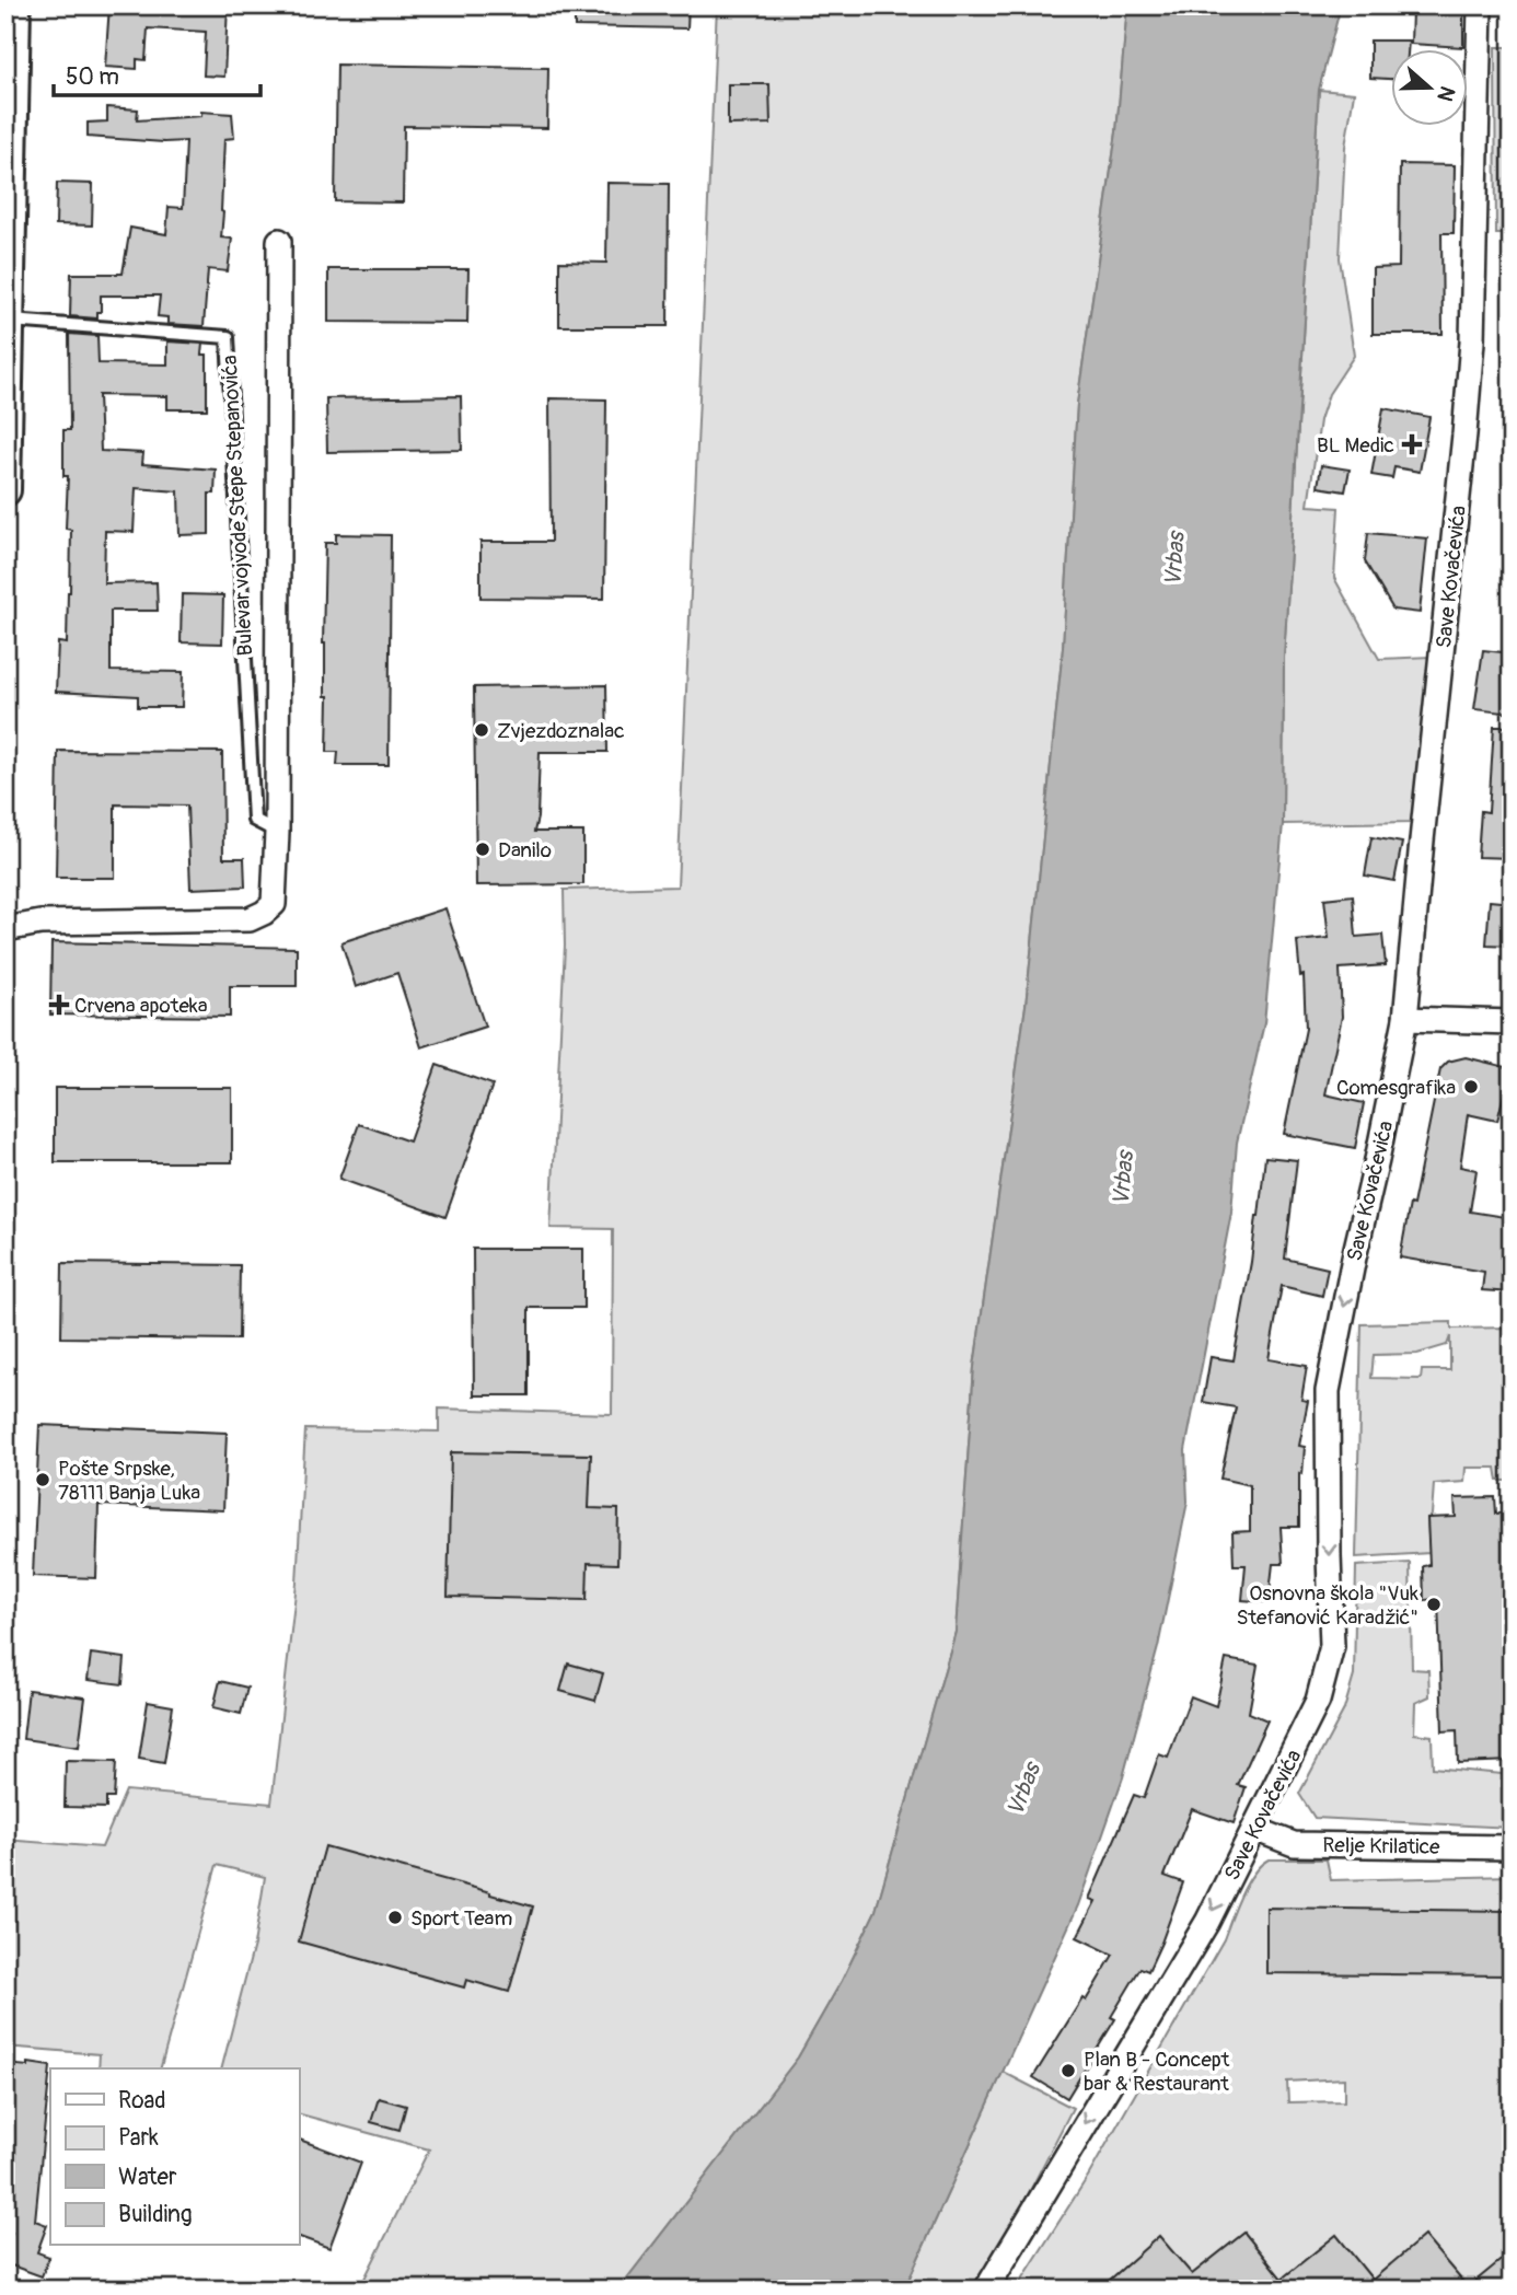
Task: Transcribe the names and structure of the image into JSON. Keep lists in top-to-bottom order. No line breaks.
{"streets":{"street":["Bulevar vojvode Stepe Stepanovića","Save Kovačevića","Relje Krilatice"]},"crossings":[["Save Kovačevića","Relje Krilatice"]],"one_way":["Save Kovačevića"],"water":["Vrbas"],"places":{"health":["BL Medic","Crvena apoteka"],"other":["Zvjezdoznalac","Danilo","Comesgrafika","Pošte Srpske, 78111 Banja Luka","Osnovna škola \"Vuk Stefanović Karadžić\"","Sport Team","Plan B - Concept bar & Restaurant"]},"legend":["Road","Park","Water","Building"],"scale_bar":"50 m","north":"right"}
